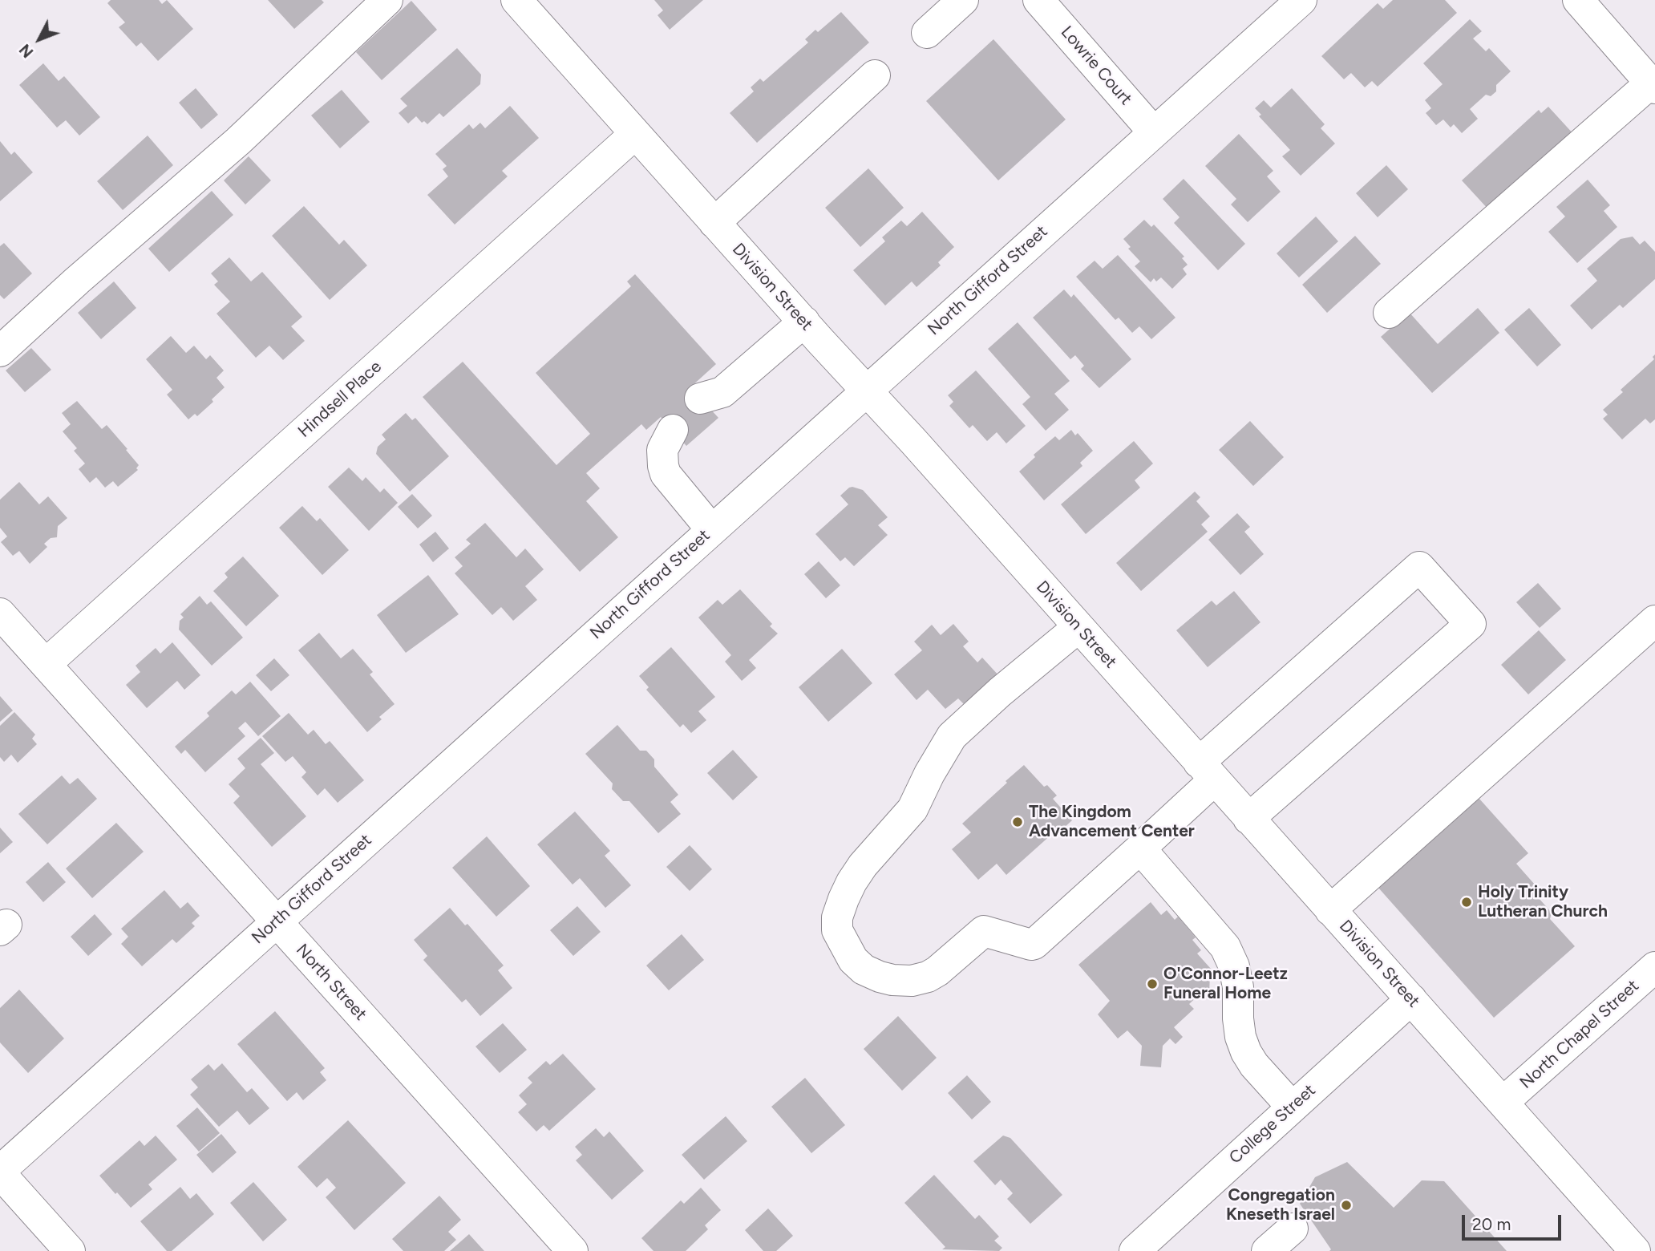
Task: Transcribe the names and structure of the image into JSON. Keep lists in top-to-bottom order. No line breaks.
{"streets":{"street":["Lowrie Court","North Gifford Street","Division Street","Hindsell Place","North Street","North Chapel Street","College Street"]},"crossings":[["Lowrie Court","North Gifford Street"],["North Gifford Street","Division Street"],["North Gifford Street","North Street"],["Division Street","Hindsell Place"],["Division Street","North Chapel Street"],["Division Street","College Street"],["Hindsell Place","North Street"]],"places":["The Kingdom Advancement Center","Holy Trinity Lutheran Church","O'Connor-Leetz Funeral Home","Congregation Kneseth Israel"],"scale_bar":"20 m","north":"bottom left"}
